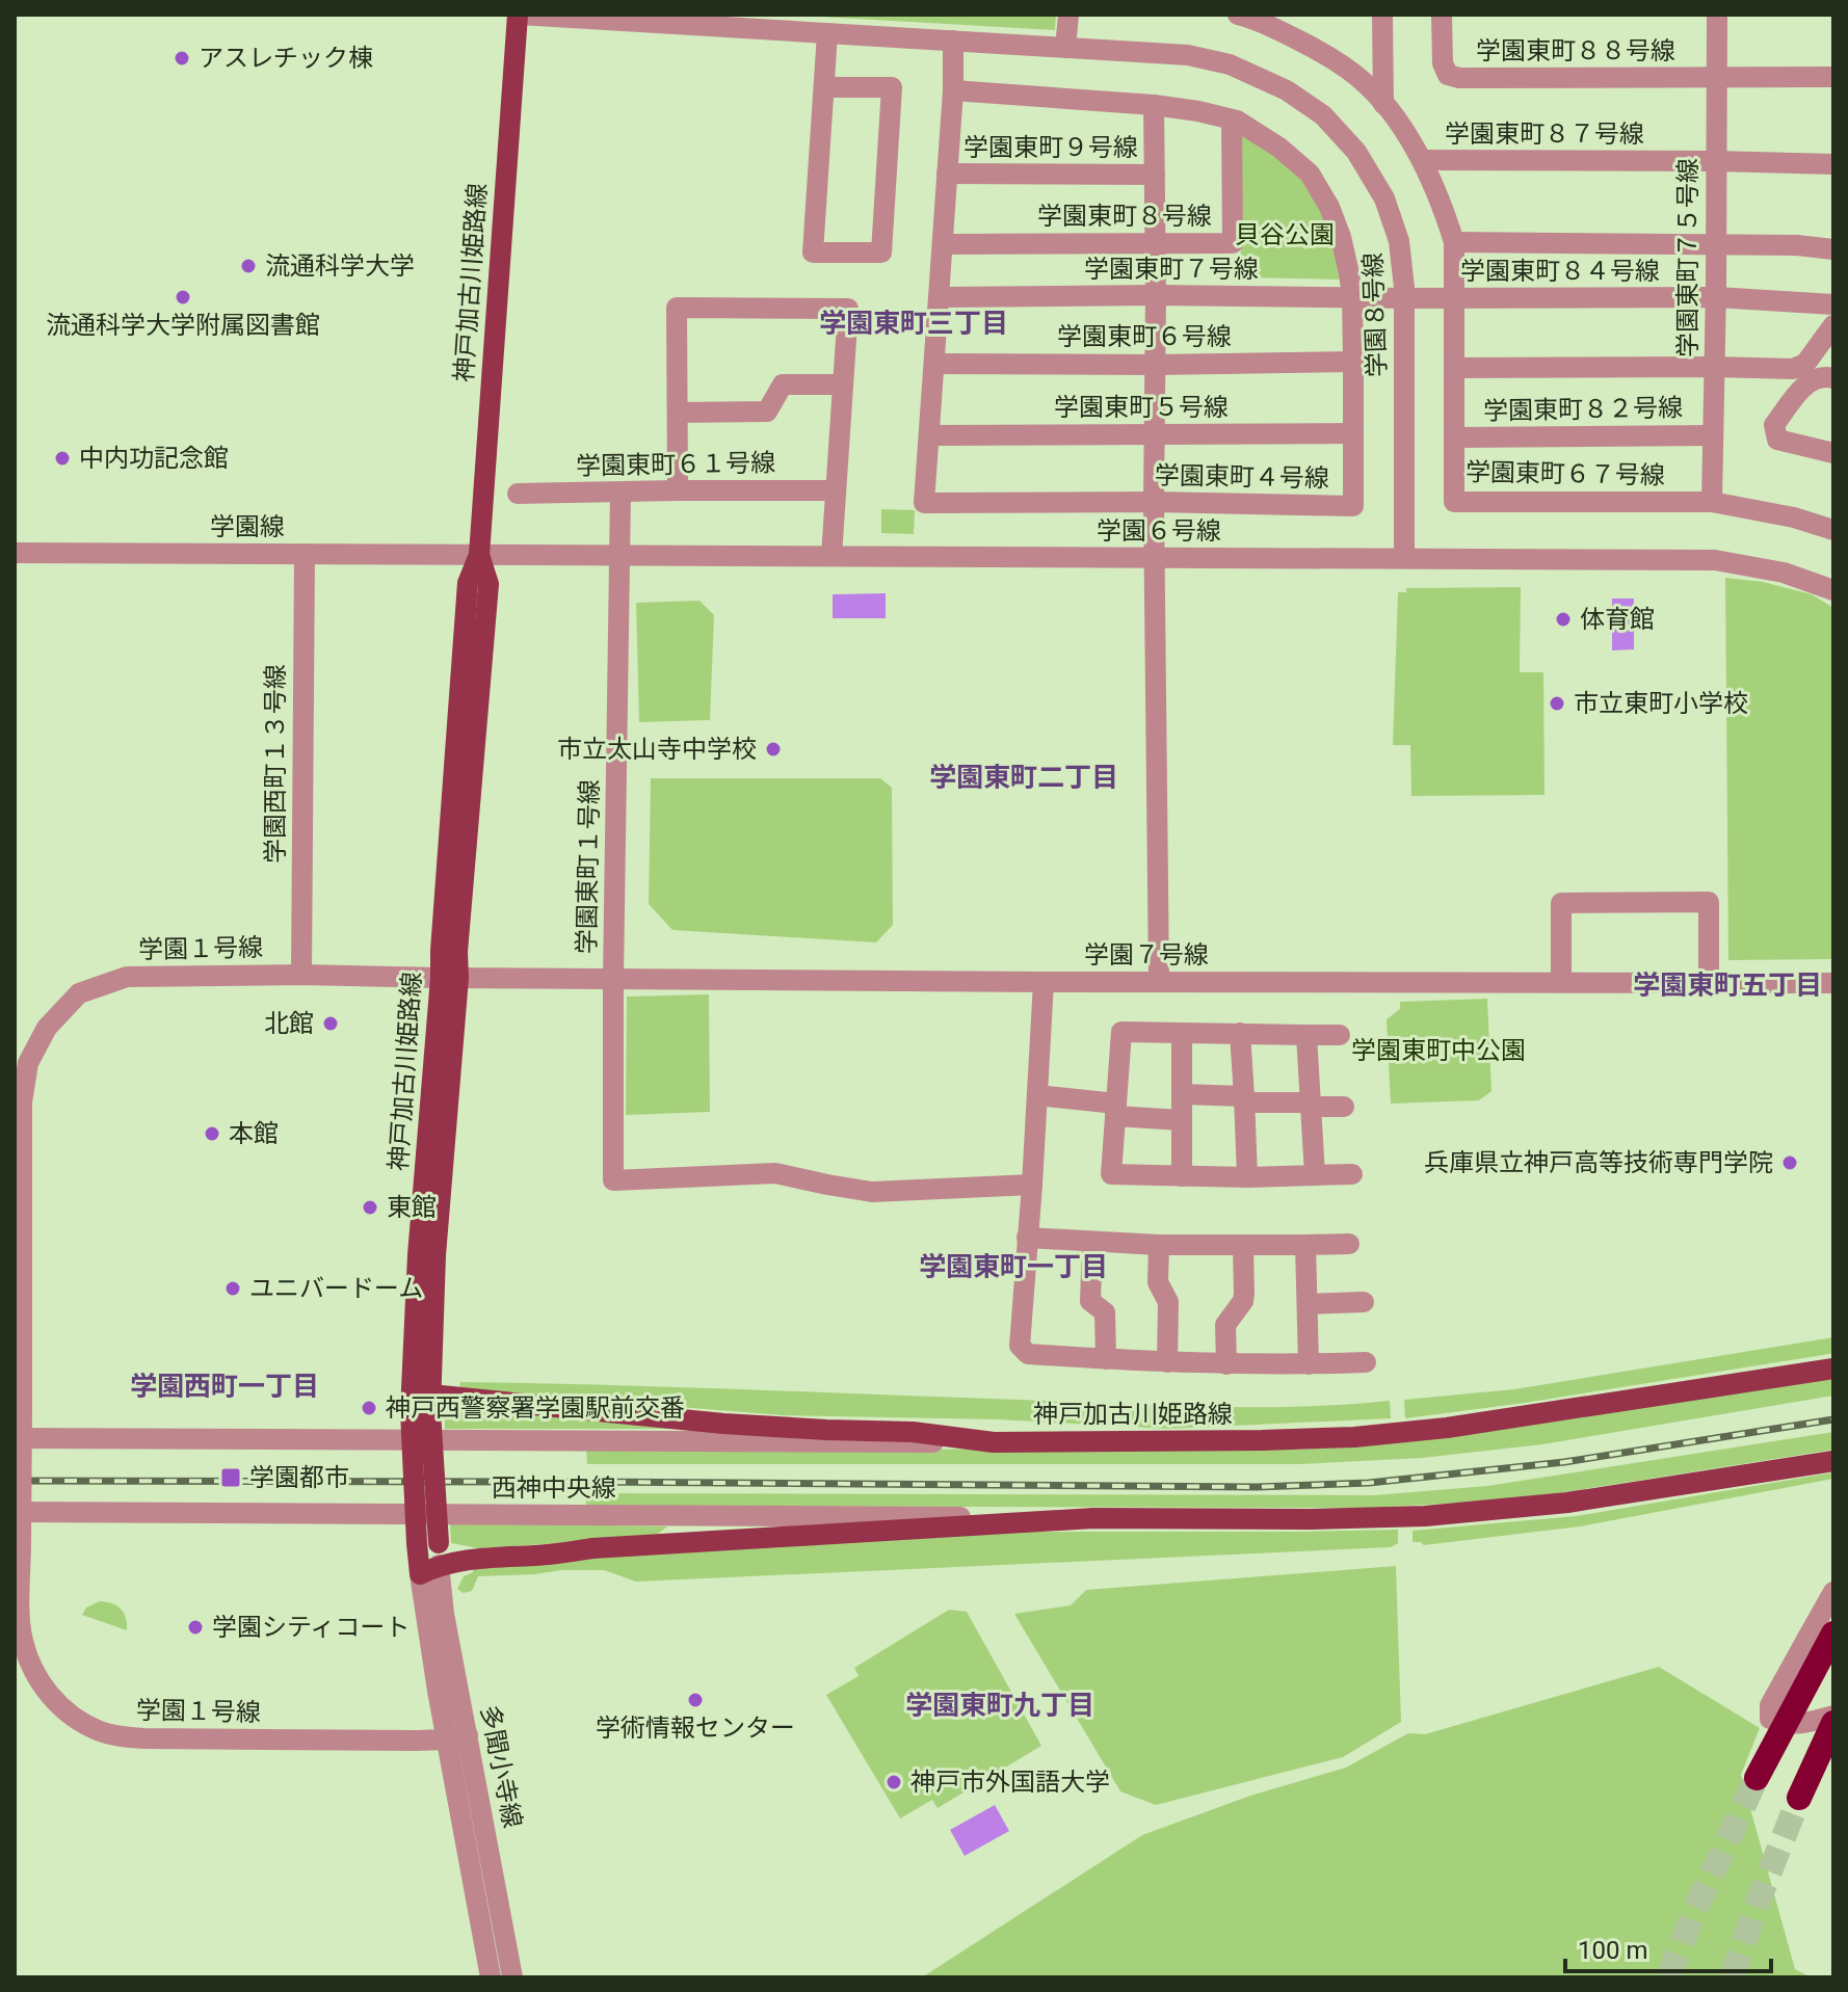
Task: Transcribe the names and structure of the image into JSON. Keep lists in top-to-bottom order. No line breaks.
{"streets":{"main road":["神戸加古川姫路線"],"street":["学園東町８８号線","学園東町８７号線","学園東町９号線","学園東町８号線","学園東町７５号線","学園東町７号線","学園東町８４号線","学園８号線","学園東町６号線","学園東町５号線","学園東町８２号線","学園東町６１号線","学園東町６７号線","学園東町４号線","学園線","学園６号線","学園西町１３号線","学園東町１号線","学園１号線","学園７号線","西神中央線","多聞小寺線"]},"crossings":[["学園東町８８号線","学園東町７５号線"],["学園東町８７号線","学園東町７５号線"],["学園東町８７号線","学園東町６７号線"],["学園東町９号線","学園東町４号線"],["学園東町８号線","学園東町４号線"],["学園東町７５号線","学園東町８４号線"],["学園東町７５号線","学園東町８２号線"],["学園東町７５号線","学園東町６７号線"],["学園東町７号線","学園東町８４号線"],["学園東町７号線","学園８号線"],["学園東町７号線","学園東町４号線"],["学園東町８４号線","学園８号線"],["学園東町８４号線","学園東町６７号線"],["神戸加古川姫路線","学園８号線"],["神戸加古川姫路線","学園線"],["神戸加古川姫路線","学園６号線"],["神戸加古川姫路線","学園１号線"],["神戸加古川姫路線","学園７号線"],["神戸加古川姫路線","西神中央線"],["神戸加古川姫路線","多聞小寺線"],["学園８号線","学園東町４号線"],["学園８号線","学園６号線"],["学園東町６号線","学園東町４号線"],["学園東町５号線","学園東町４号線"],["学園東町８２号線","学園東町６７号線"],["学園東町６１号線","学園東町１号線"],["学園線","学園６号線"],["学園線","学園西町１３号線"],["学園６号線","学園東町１号線"],["学園西町１３号線","学園１号線"],["学園東町１号線","学園７号線"],["学園１号線","学園７号線"],["学園１号線","多聞小寺線"]],"districts":["学園東町三丁目","学園東町二丁目","学園東町五丁目","学園東町一丁目","学園西町一丁目","学園東町九丁目"],"parks":["貝谷公園","学園東町中公園"],"places":{"other":["アスレチック棟","流通科学大学","流通科学大学附属図書館","中内功記念館","体育館","市立東町小学校","市立太山寺中学校","北館","本館","兵庫県立神戸高等技術専門学院","東館","ユニバードーム","神戸西警察署学園駅前交番","学園シティコート","学術情報センター","神戸市外国語大学"],"transit":["学園都市"]},"scale_bar":"100 m"}
